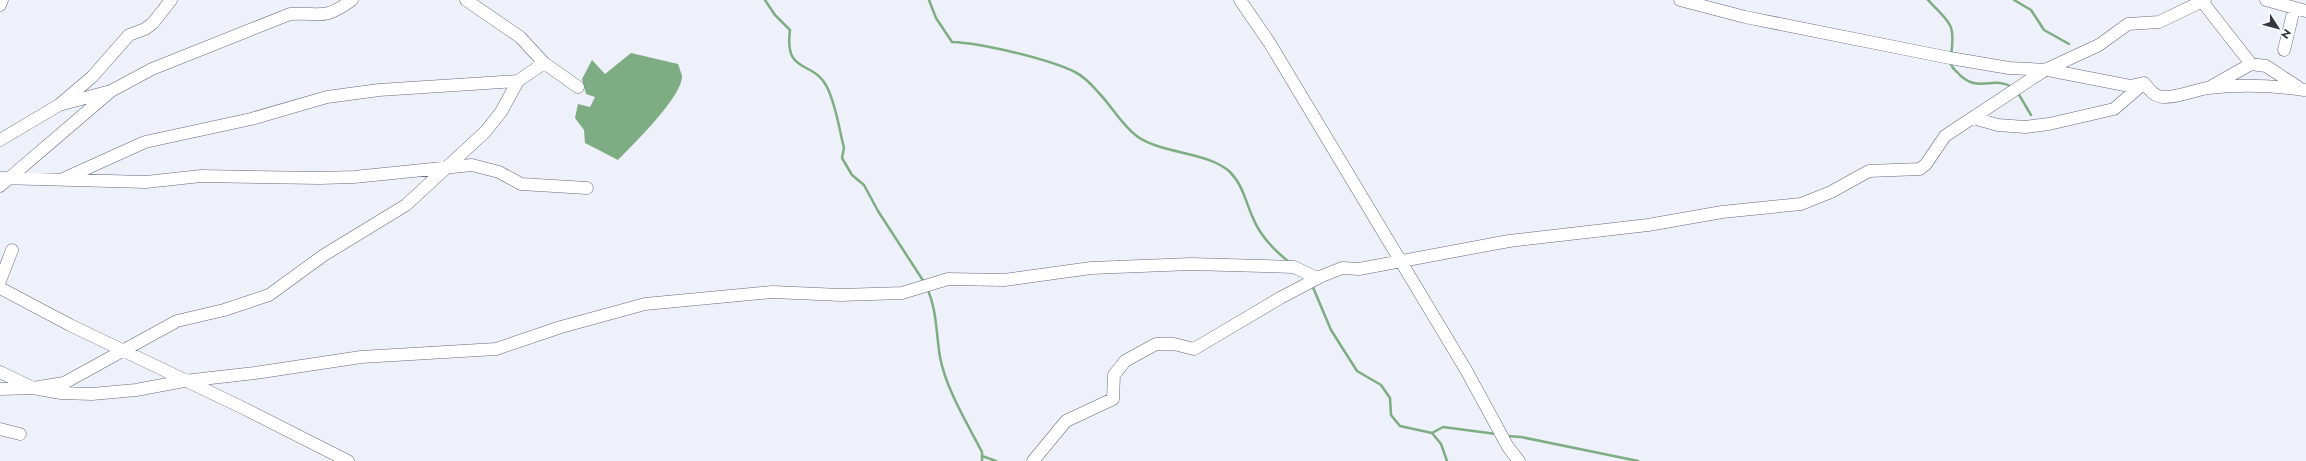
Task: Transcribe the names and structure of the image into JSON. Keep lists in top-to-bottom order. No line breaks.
{"north":"bottom right"}
